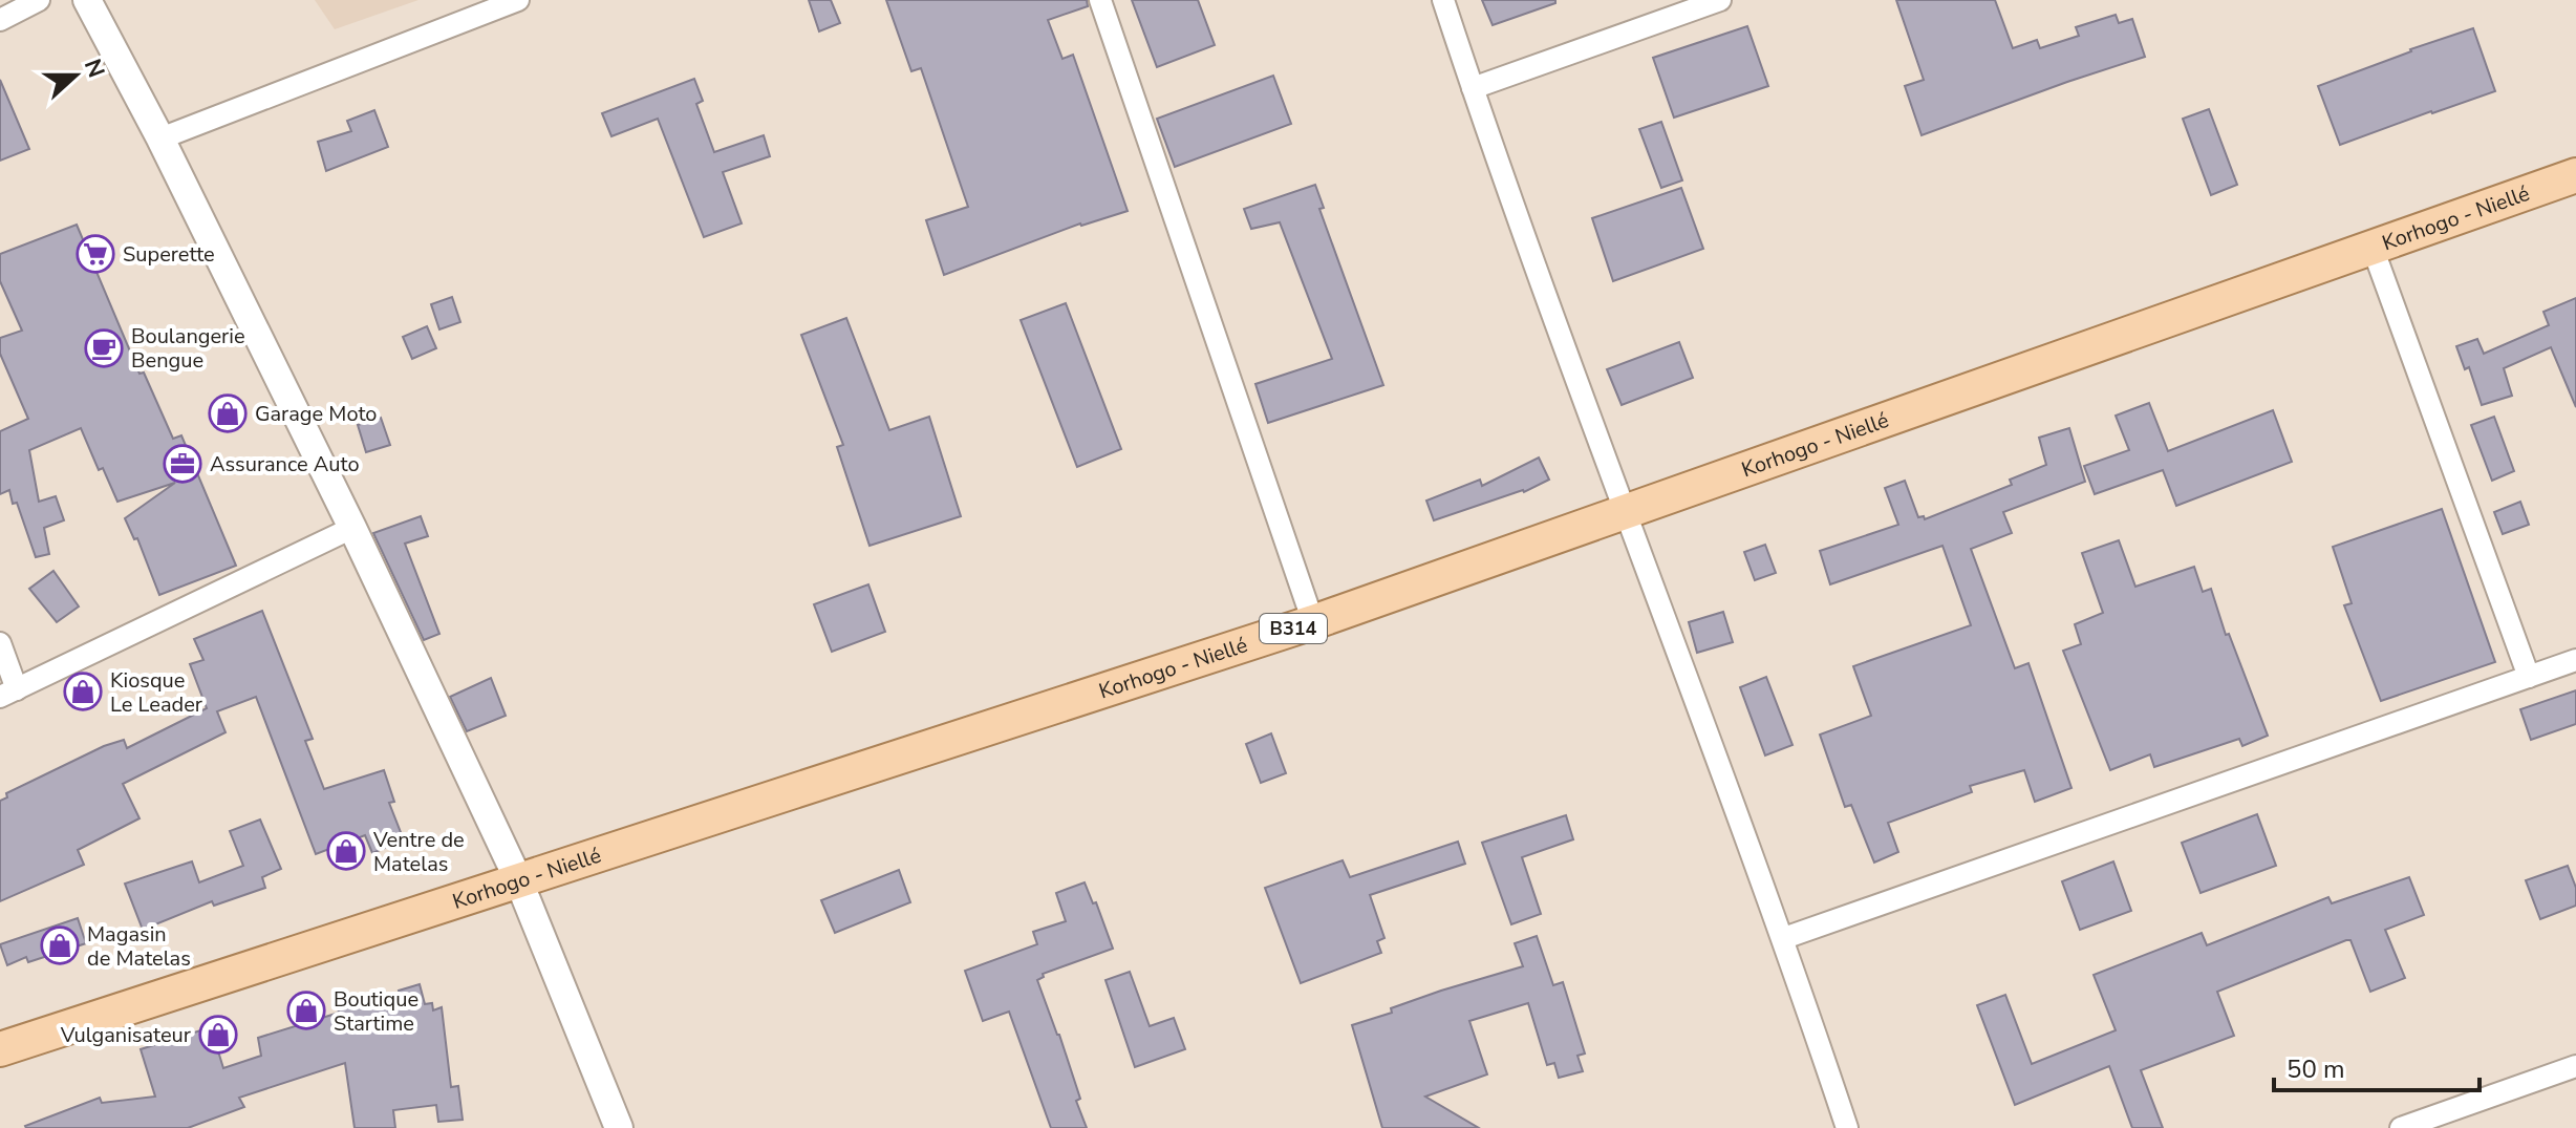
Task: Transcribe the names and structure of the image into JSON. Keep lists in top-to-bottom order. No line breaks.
{"streets":{"main road":["Korhogo - Niellé","B314"]},"places":{"supermarket":["Superette"],"cafe":["Boulangerie Bengue"],"shop":["Garage Moto","Kiosque Le Leader","Ventre de Matelas","Magasin de Matelas","Boutique Startime","Vulganisateur"],"office":["Assurance Auto"]},"scale_bar":"50 m","north":"right"}
